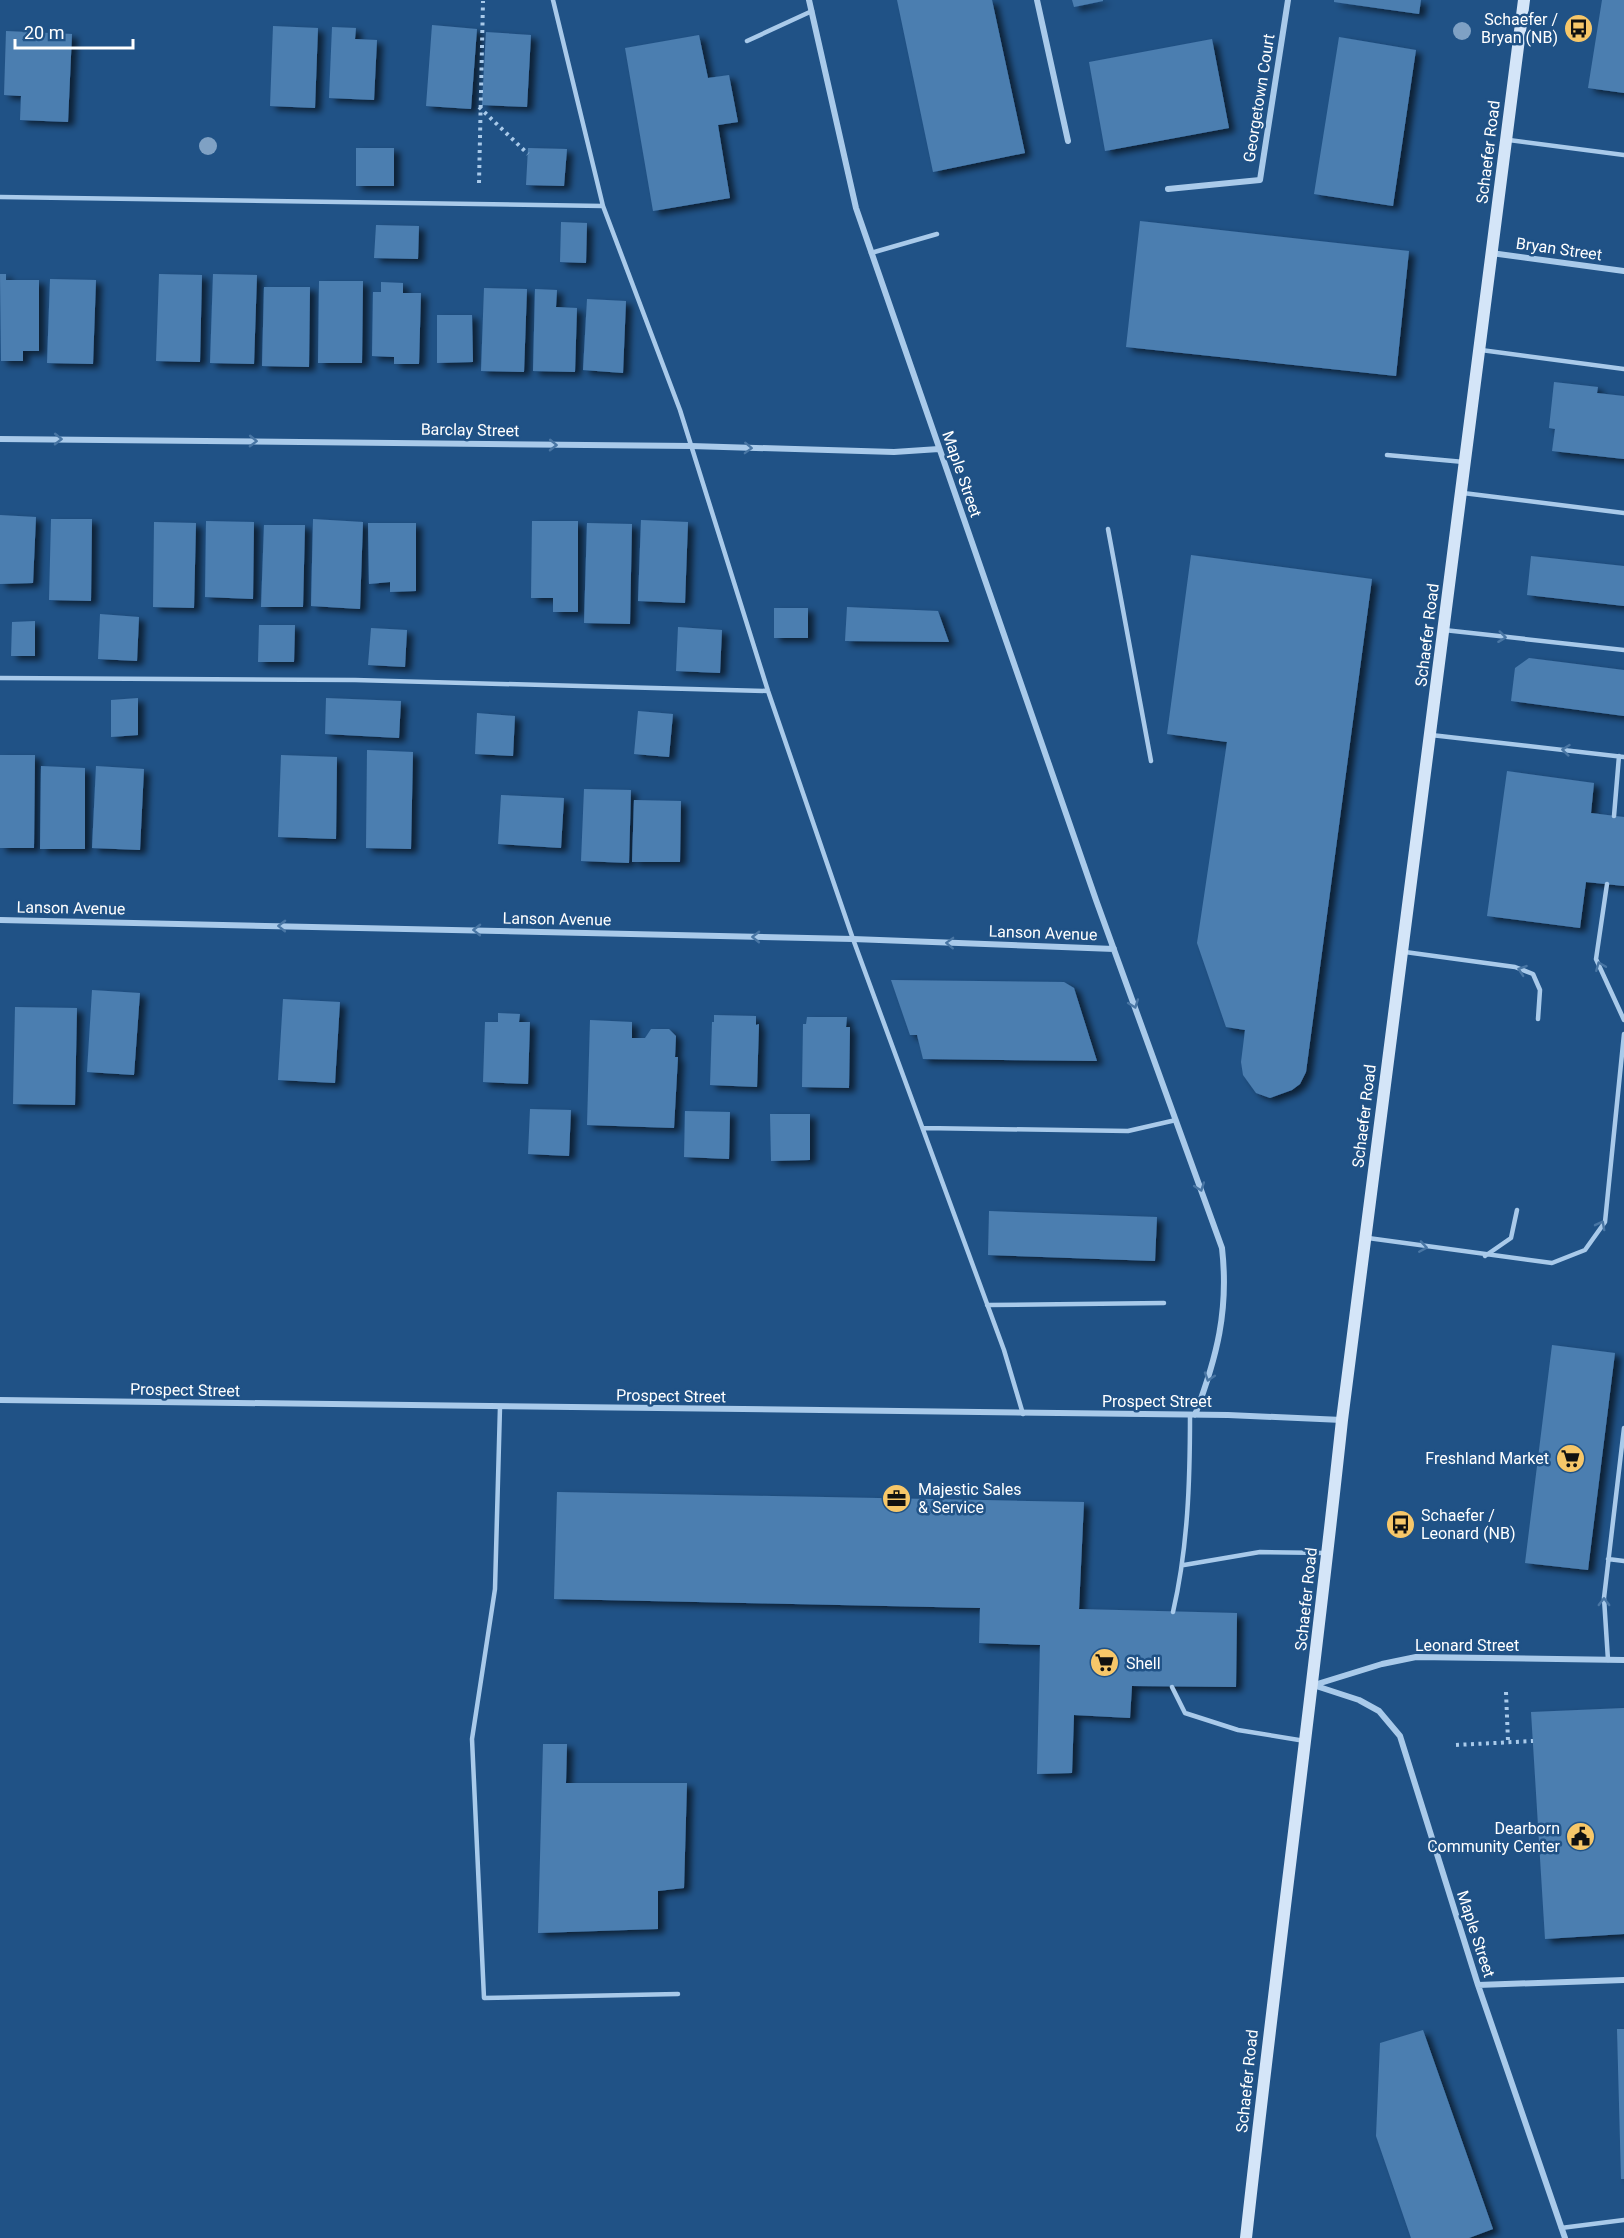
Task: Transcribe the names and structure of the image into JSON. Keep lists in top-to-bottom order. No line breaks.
{"streets":{"main road":["Schaefer Road"],"street":["Georgetown Court","Bryan Street","Barclay Street","Maple Street","Lanson Avenue","Prospect Street","Leonard Street"]},"crossings":[["Schaefer Road","Bryan Street"],["Schaefer Road","Maple Street"],["Schaefer Road","Prospect Street"],["Schaefer Road","Leonard Street"],["Barclay Street","Maple Street"],["Maple Street","Lanson Avenue"],["Maple Street","Prospect Street"],["Maple Street","Leonard Street"]],"one_way":["Barclay Street","Lanson Avenue"],"places":{"bus stop":["Schaefer / Bryan (NB)","Schaefer / Leonard (NB)"],"supermarket":["Freshland Market","Shell"],"office":["Majestic Sales & Service"],"public building":["Dearborn Community Center"]},"scale_bar":"20 m"}
